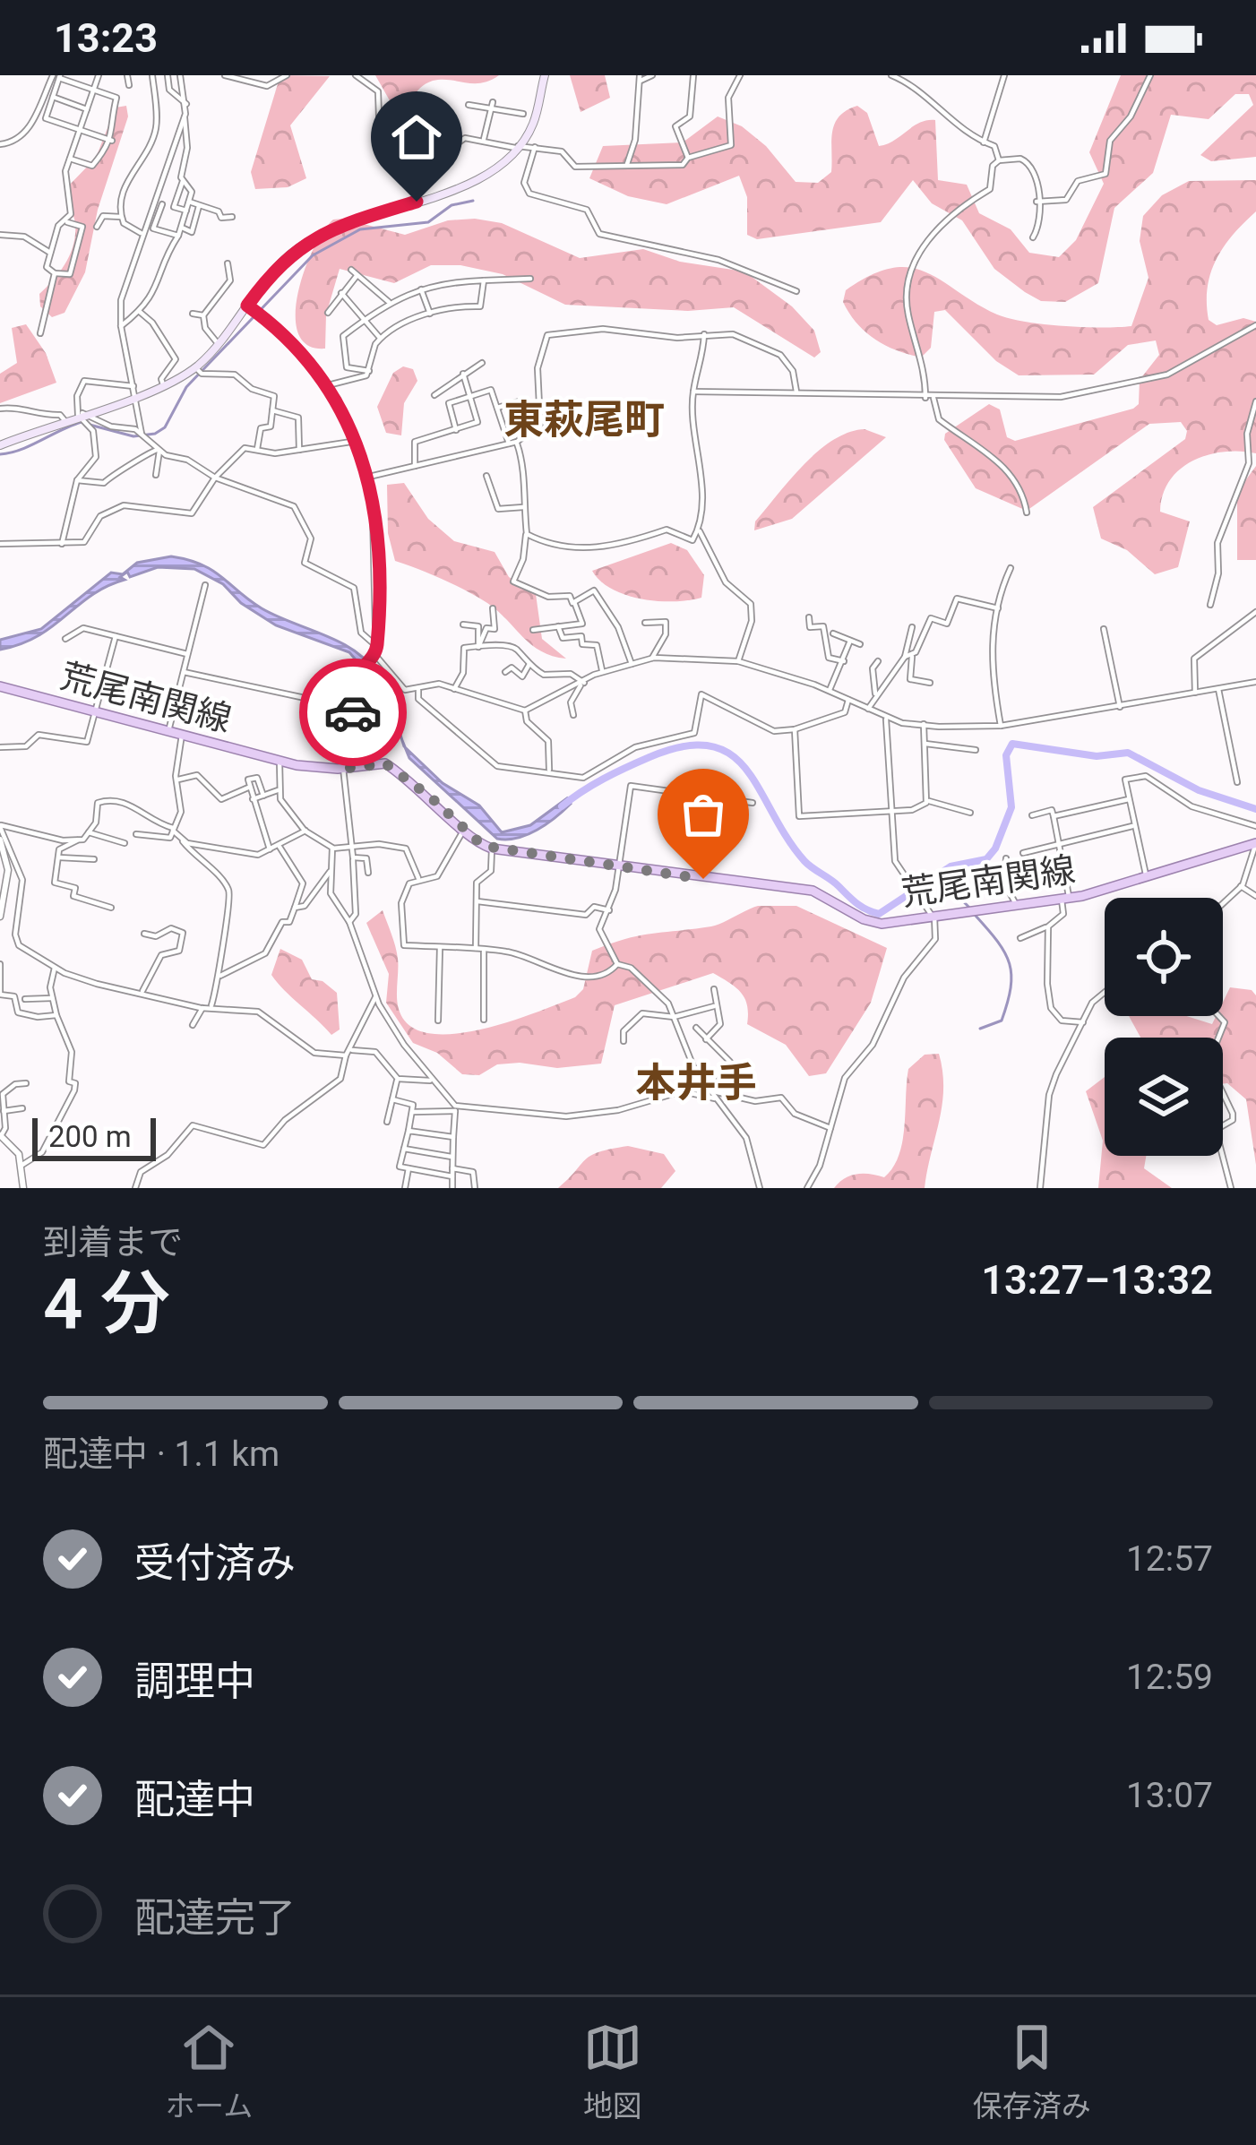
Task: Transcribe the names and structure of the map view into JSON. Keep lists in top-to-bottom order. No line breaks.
{"streets":{"main road":["荒尾南関線"]},"districts":["東萩尾町","本井手"],"scale_bar":"200 m","page":{"status":"13:23","scale":"200 m","heading":["4 分","到着まで","13:27–13:32"],"bar":"配達中 · 1.1 km","list":[["受付済み","12:57"],["調理中","12:59"],["配達中","13:07"],"配達完了"],"tabs":["ホーム","地図","保存済み"]}}
